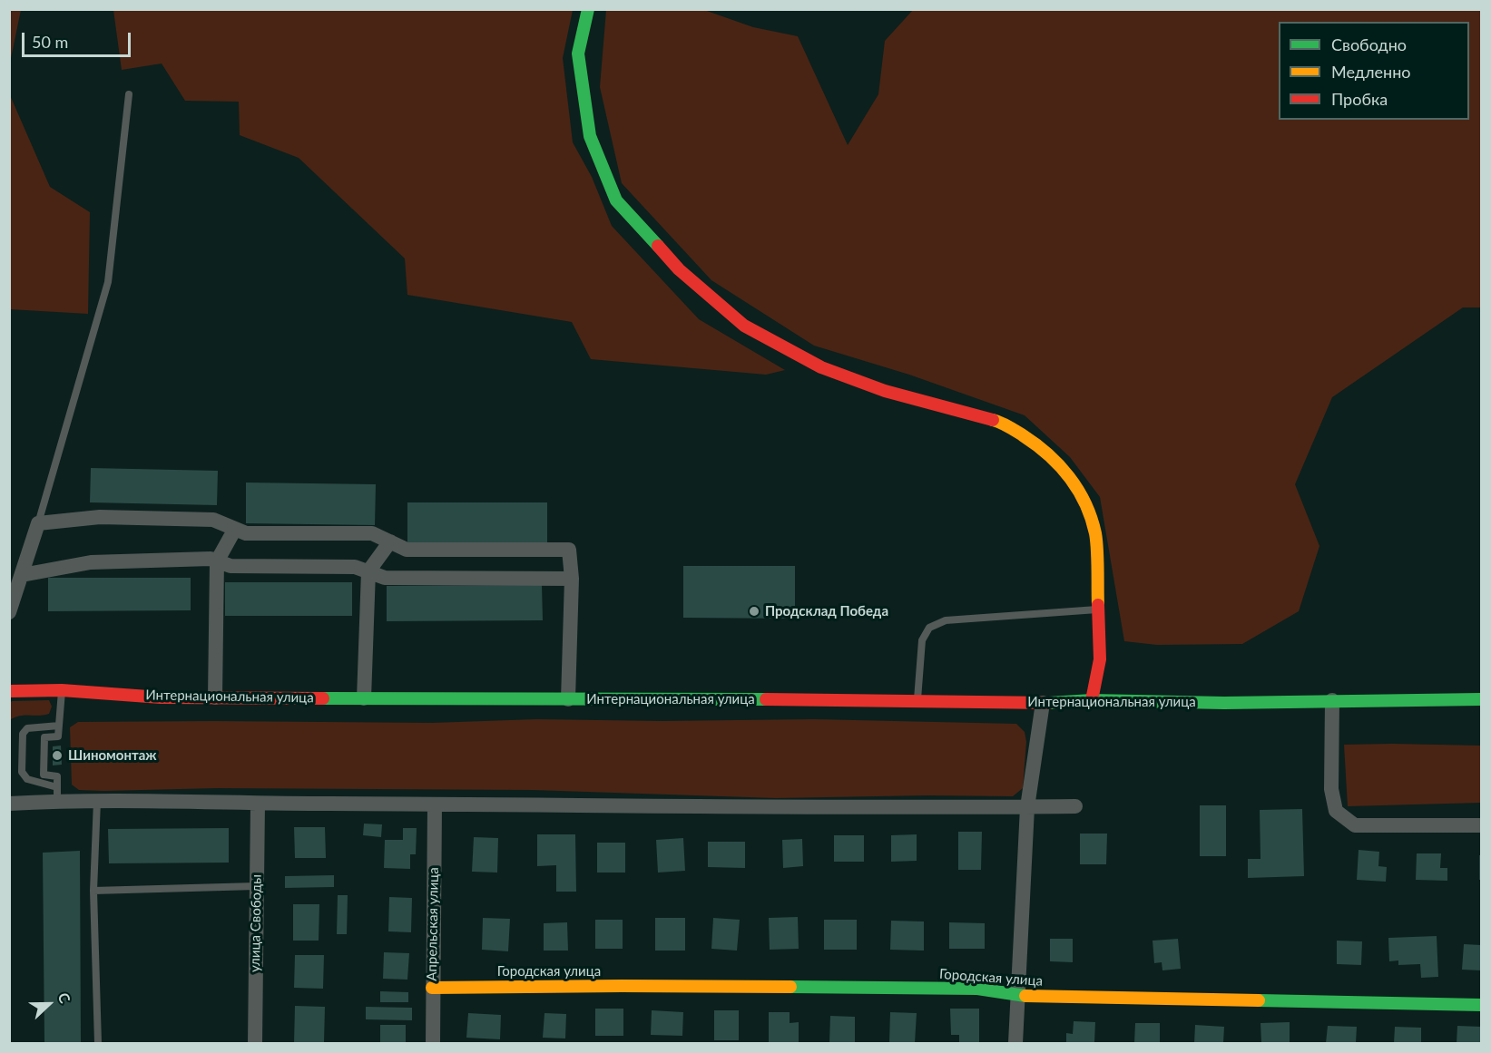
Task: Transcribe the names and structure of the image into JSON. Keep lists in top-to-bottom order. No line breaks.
{"streets":{"street":["Интернациональная улица","улица Свободы","Апрельская улица","Городская улица"]},"crossings":[["Апрельская улица","Городская улица"]],"places":["Продсклад Победа","Шиномонтаж"],"legend":["Свободно","Медленно","Пробка"],"scale_bar":"50 m","north":"right"}
